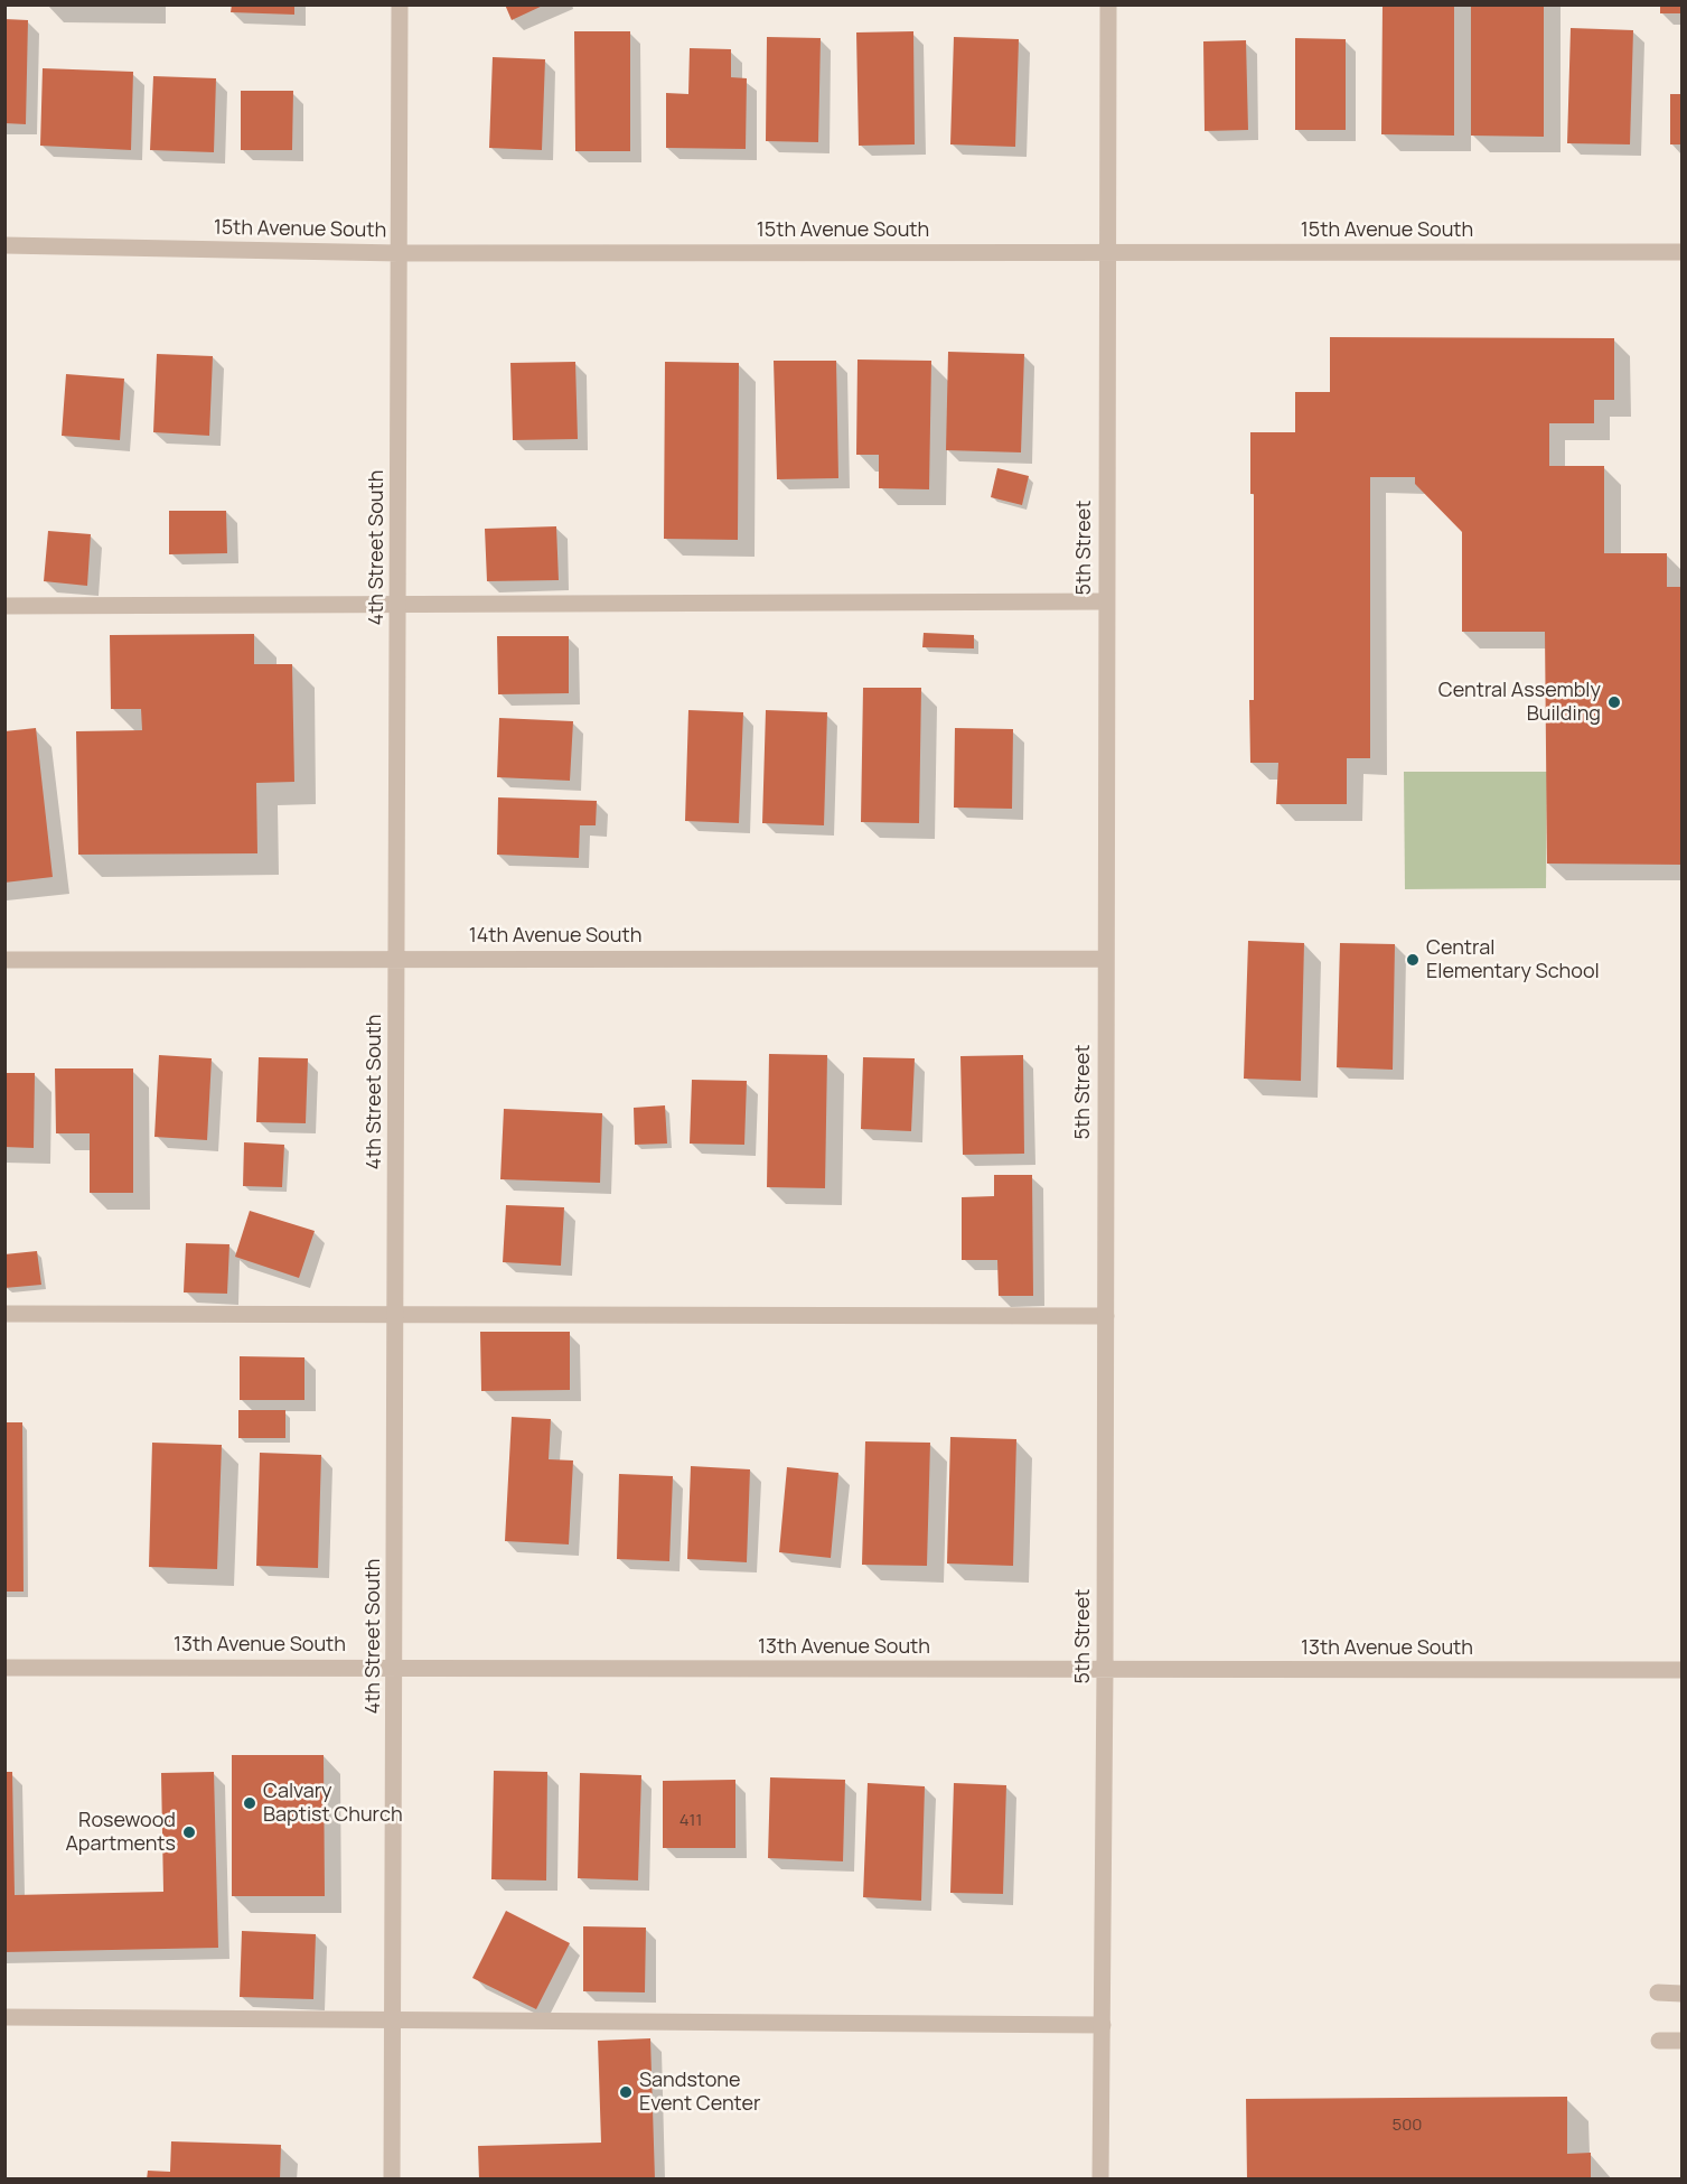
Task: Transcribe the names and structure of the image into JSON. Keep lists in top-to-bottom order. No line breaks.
{"streets":{"street":["15th Avenue South","4th Street South","5th Street","14th Avenue South","13th Avenue South"]},"crossings":[["15th Avenue South","4th Street South"],["15th Avenue South","5th Street"],["4th Street South","14th Avenue South"],["4th Street South","13th Avenue South"],["5th Street","14th Avenue South"],["5th Street","13th Avenue South"]],"places":["Central Assembly Building","Central Elementary School","Calvary Baptist Church","Rosewood Apartments","Sandstone Event Center"],"house_numbers":["411","500"]}
